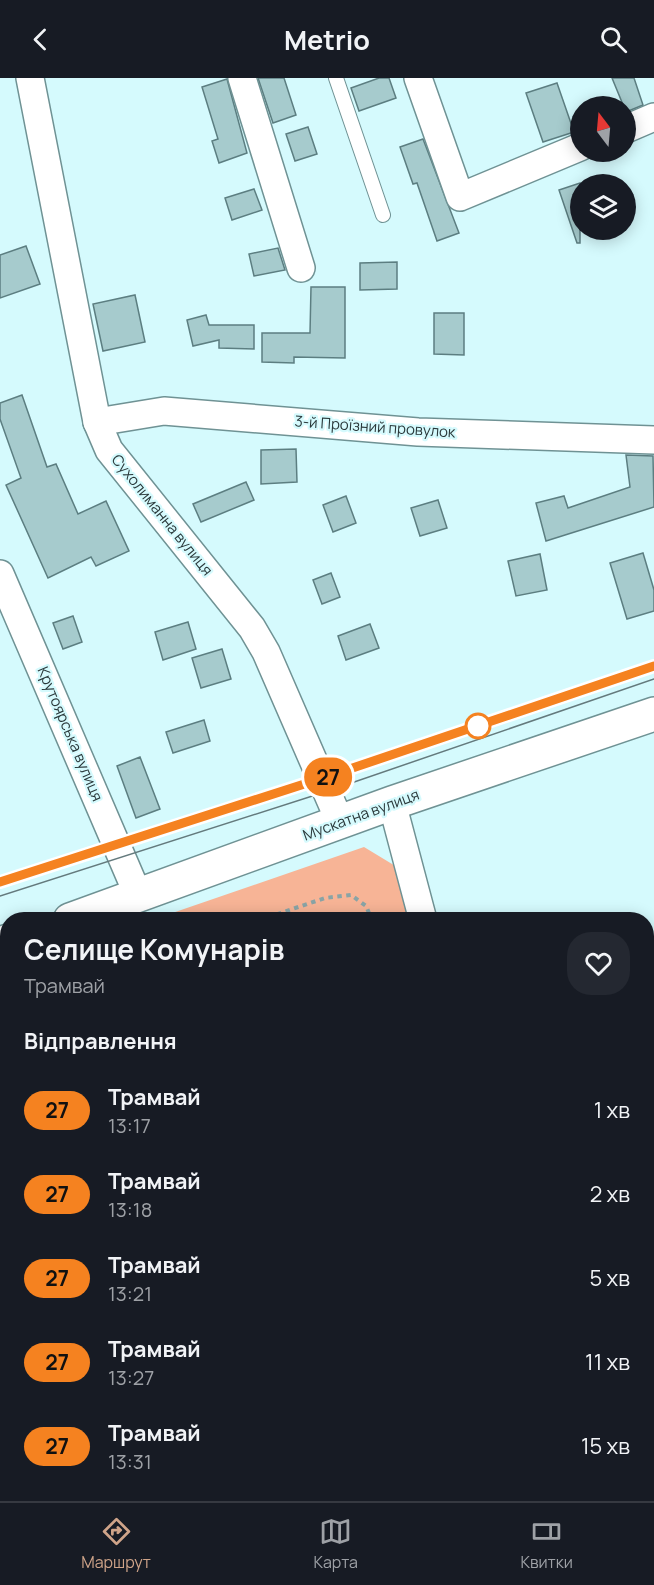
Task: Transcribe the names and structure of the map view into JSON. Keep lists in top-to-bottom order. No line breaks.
{"streets":{"street":["3-й Проїзний провулок","Сухолиманна вулиця","Крутоярська вулиця","Мускатна вулиця"]},"crossings":[["3-й Проїзний провулок","Сухолиманна вулиця"],["Сухолиманна вулиця","Мускатна вулиця"],["Крутоярська вулиця","Мускатна вулиця"]],"lines":["tram line 27"],"north":"top","page":{"header":"Metrio","on_map":"27","heading":[["Селище Комунарів","Трамвай"],"Відправлення"],"list":[{"mark":"27","name":"Трамвай","note":"13:17","value":"1 хв"},{"mark":"27","name":"Трамвай","note":"13:18","value":"2 хв"},{"mark":"27","name":"Трамвай","note":"13:21","value":"5 хв"},{"mark":"27","name":"Трамвай","note":"13:27","value":"11 хв"},{"mark":"27","name":"Трамвай","note":"13:31","value":"15 хв"}],"tabs":["Маршрут","Карта","Квитки"]}}
